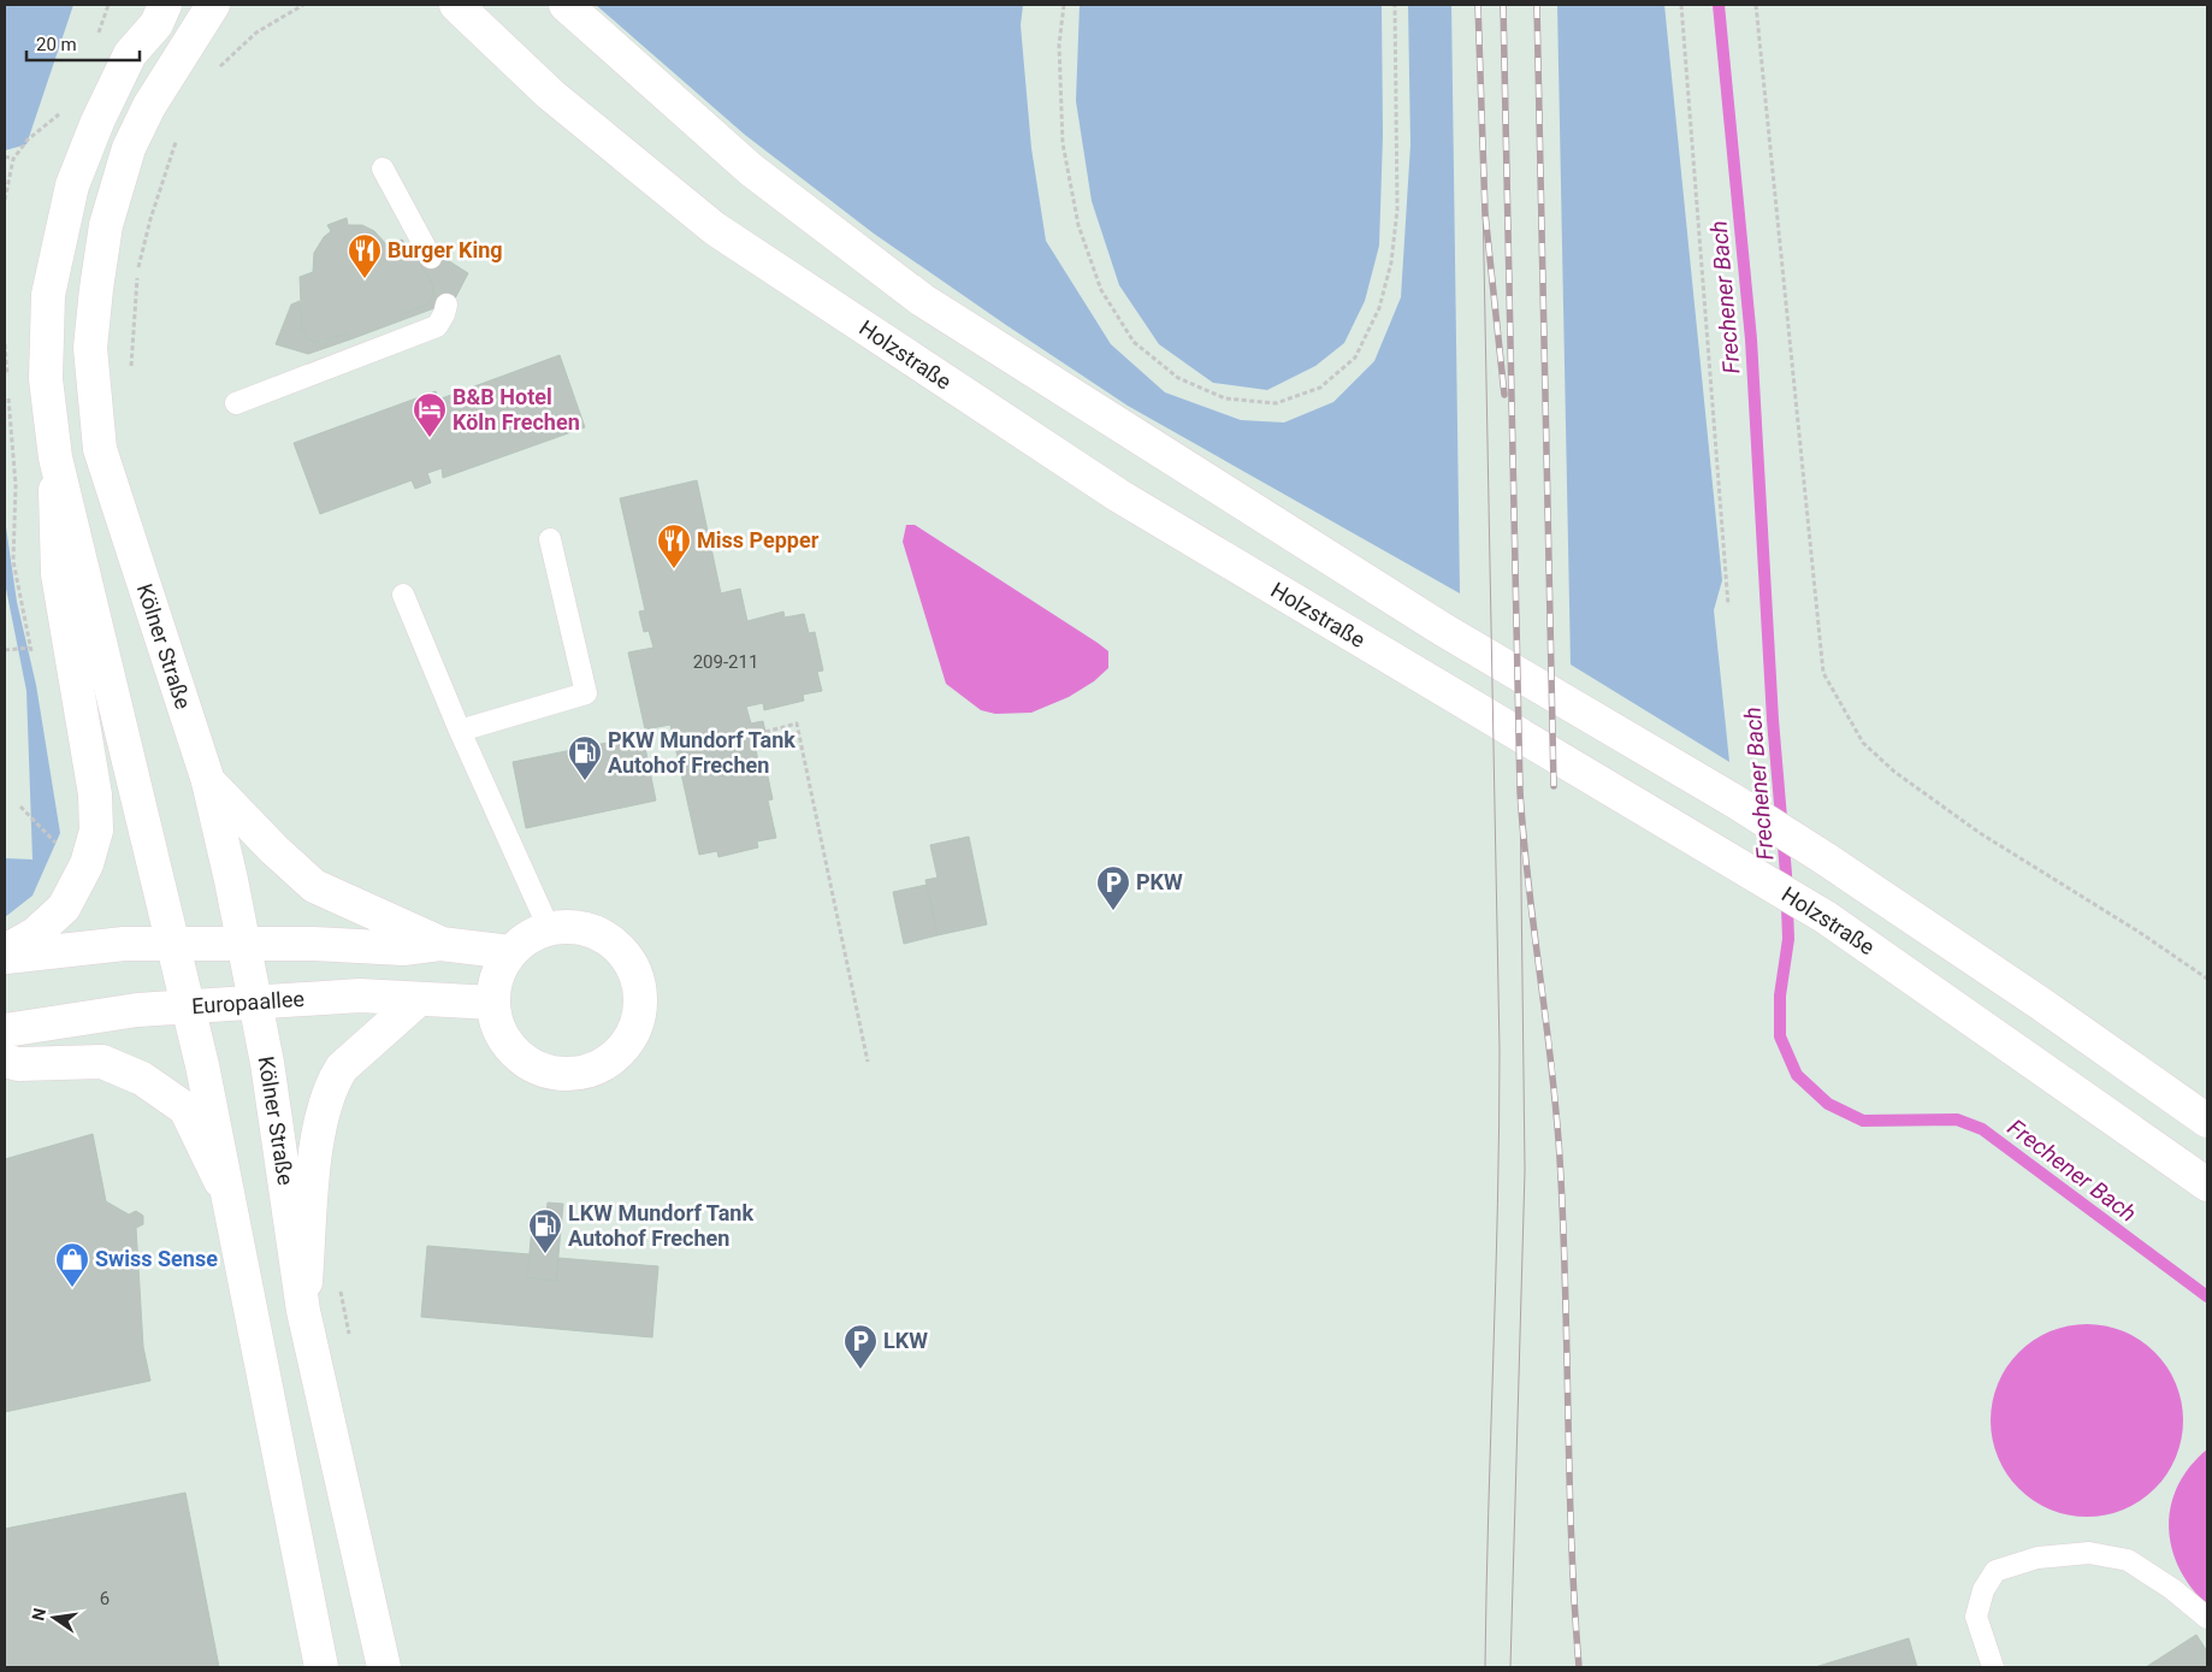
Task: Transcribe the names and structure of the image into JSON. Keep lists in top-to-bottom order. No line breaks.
{"streets":{"main road":["Holzstraße","Kölner Straße","Europaallee"]},"crossings":[["Kölner Straße","Europaallee"]],"water":["Frechener Bach"],"places":{"restaurant":["Burger King","Miss Pepper"],"hotel":["B&B Hotel Köln Frechen"],"fuel station":["PKW Mundorf Tank Autohof Frechen","LKW Mundorf Tank Autohof Frechen"],"parking":["PKW","LKW"],"shop":["Swiss Sense"]},"house_numbers":["209-211","6"],"scale_bar":"20 m","north":"left"}
